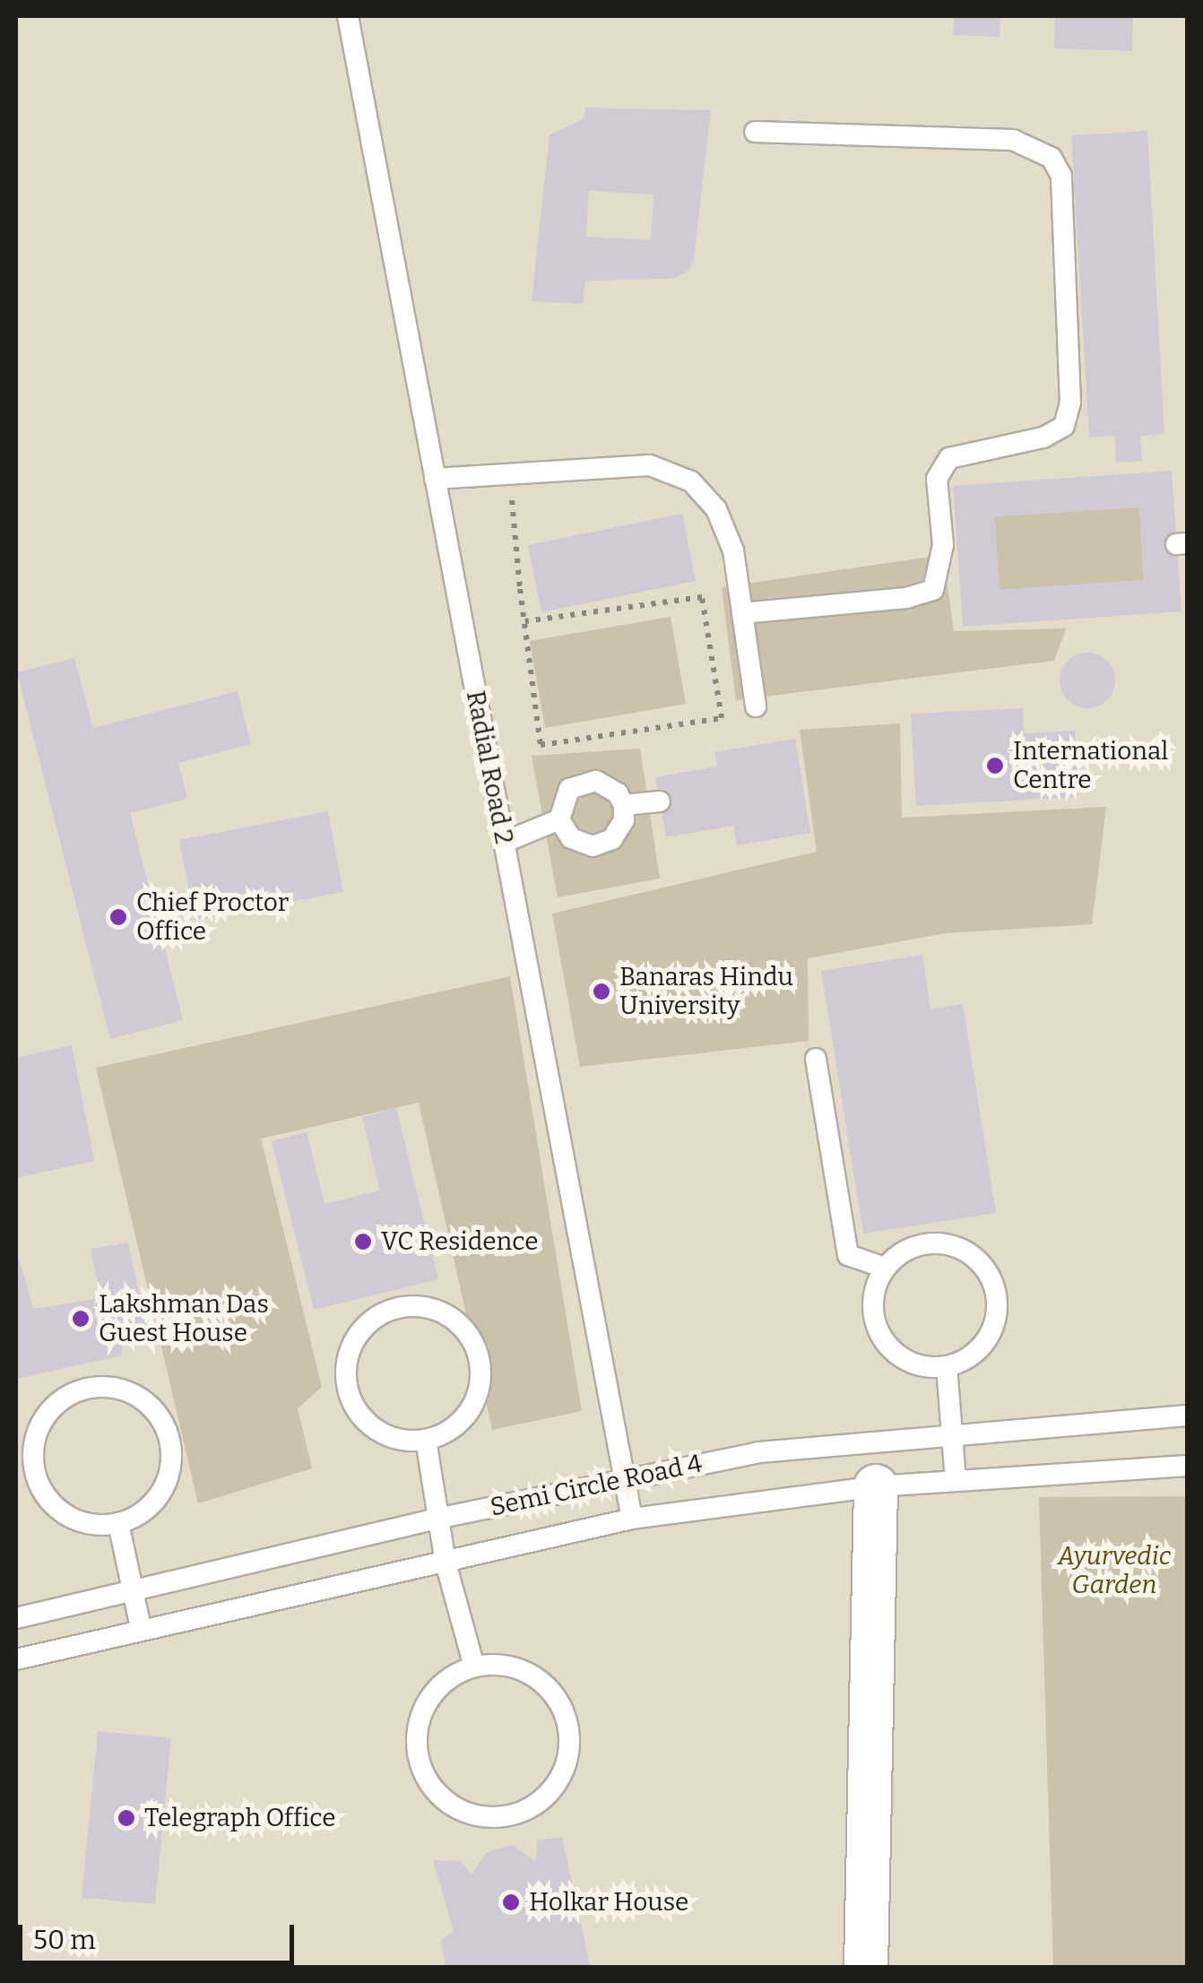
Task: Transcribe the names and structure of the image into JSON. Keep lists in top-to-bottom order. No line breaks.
{"streets":{"lane":["Radial Road 2","Semi Circle Road 4"]},"crossings":[["Radial Road 2","Semi Circle Road 4"]],"parks":["Ayurvedic Garden"],"places":["International Centre","Chief Proctor Office","Banaras Hindu University","VC Residence","Lakshman Das Guest House","Telegraph Office","Holkar House"],"scale_bar":"50 m"}
